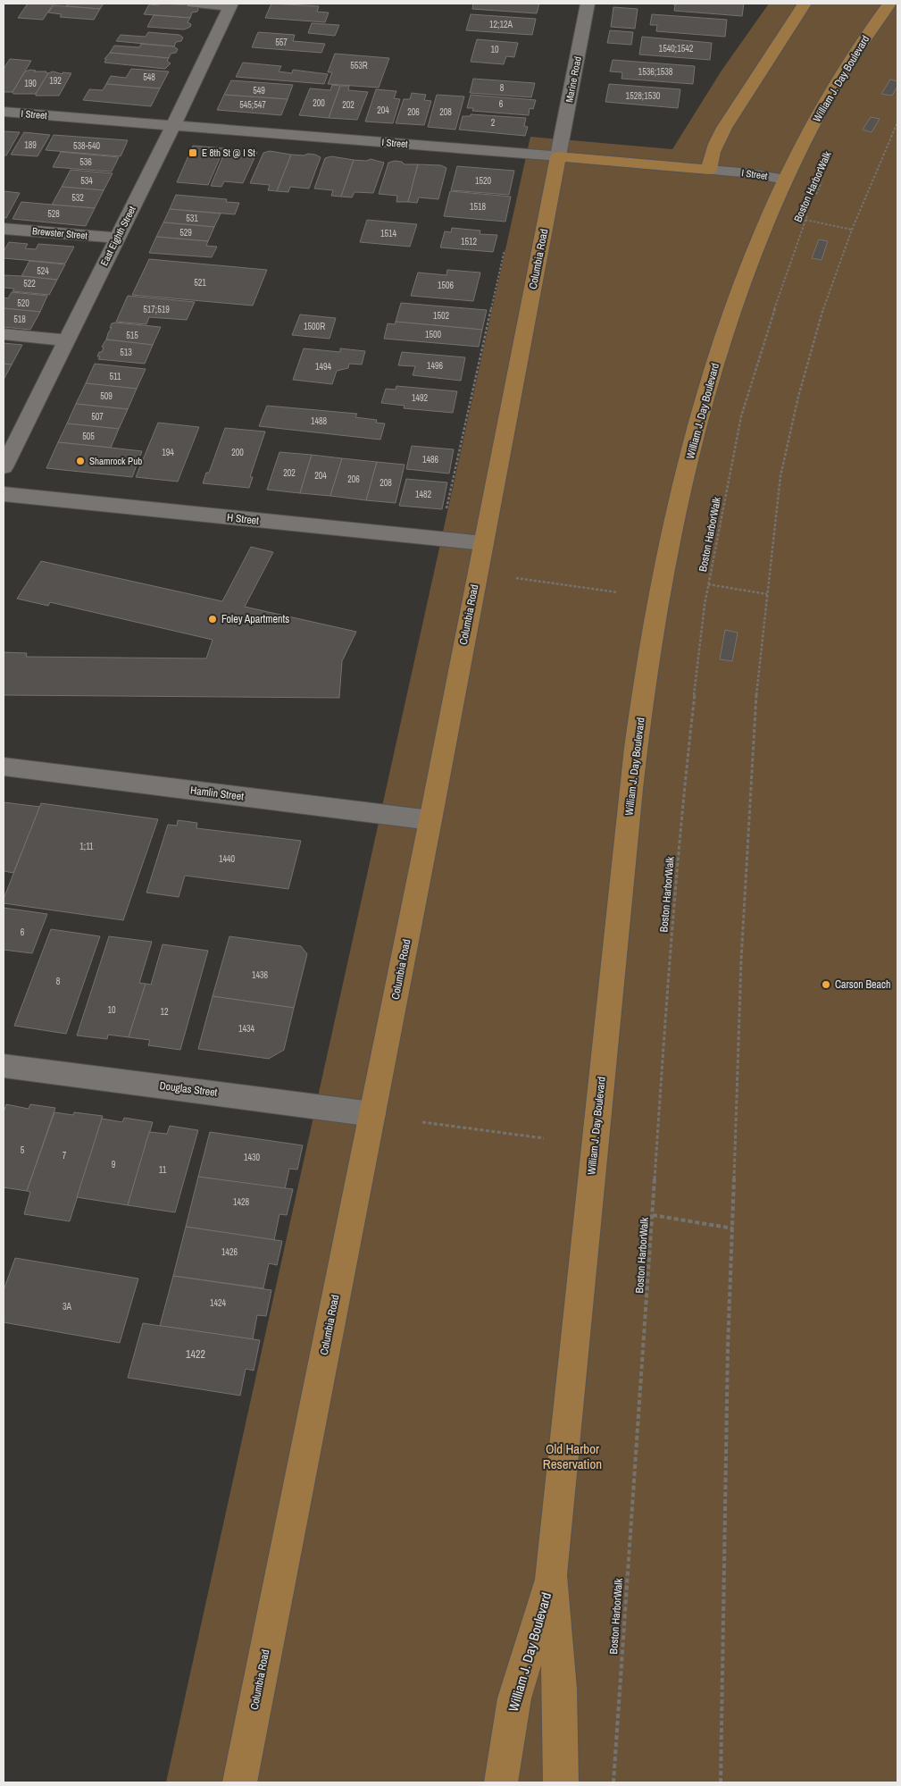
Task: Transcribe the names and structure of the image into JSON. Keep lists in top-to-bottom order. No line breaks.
{"streets":{"main road":["William J. Day Boulevard","I Street","Columbia Road"],"street":["Marine Road","Brewster Street","East Eighth Street","H Street","Hamlin Street","Douglas Street"],"path":["Boston HarborWalk"]},"crossings":[["William J. Day Boulevard","I Street"],["Marine Road","I Street"],["Marine Road","Columbia Road"],["I Street","East Eighth Street"],["I Street","Columbia Road"],["Brewster Street","East Eighth Street"],["Columbia Road","H Street"],["Columbia Road","Hamlin Street"],["Columbia Road","Douglas Street"]],"parks":["Old Harbor Reservation"],"places":{"transit":["E 8th St @ I St"],"other":["Shamrock Pub","Foley Apartments","Carson Beach"]},"house_numbers":["12;12A","557","1540;1542","10","553R","1536;1538","548","192","190","8","549","1528;1530","200","6","545;547","202","204","206","208","2","189","538-540","536","534","1520","532","1518","528","531","529","1514","1512","524","521","522","1506","520","517;519","1502","518","1500R","1500","515","513","1496","1494","511","509","1492","507","1488","505","194","200","1486","202","204","206","208","1482","1;11","1440","6","1436","8","10","12","1434","5","7","1430","9","11","1428","1426","1424","3A","1422"]}
